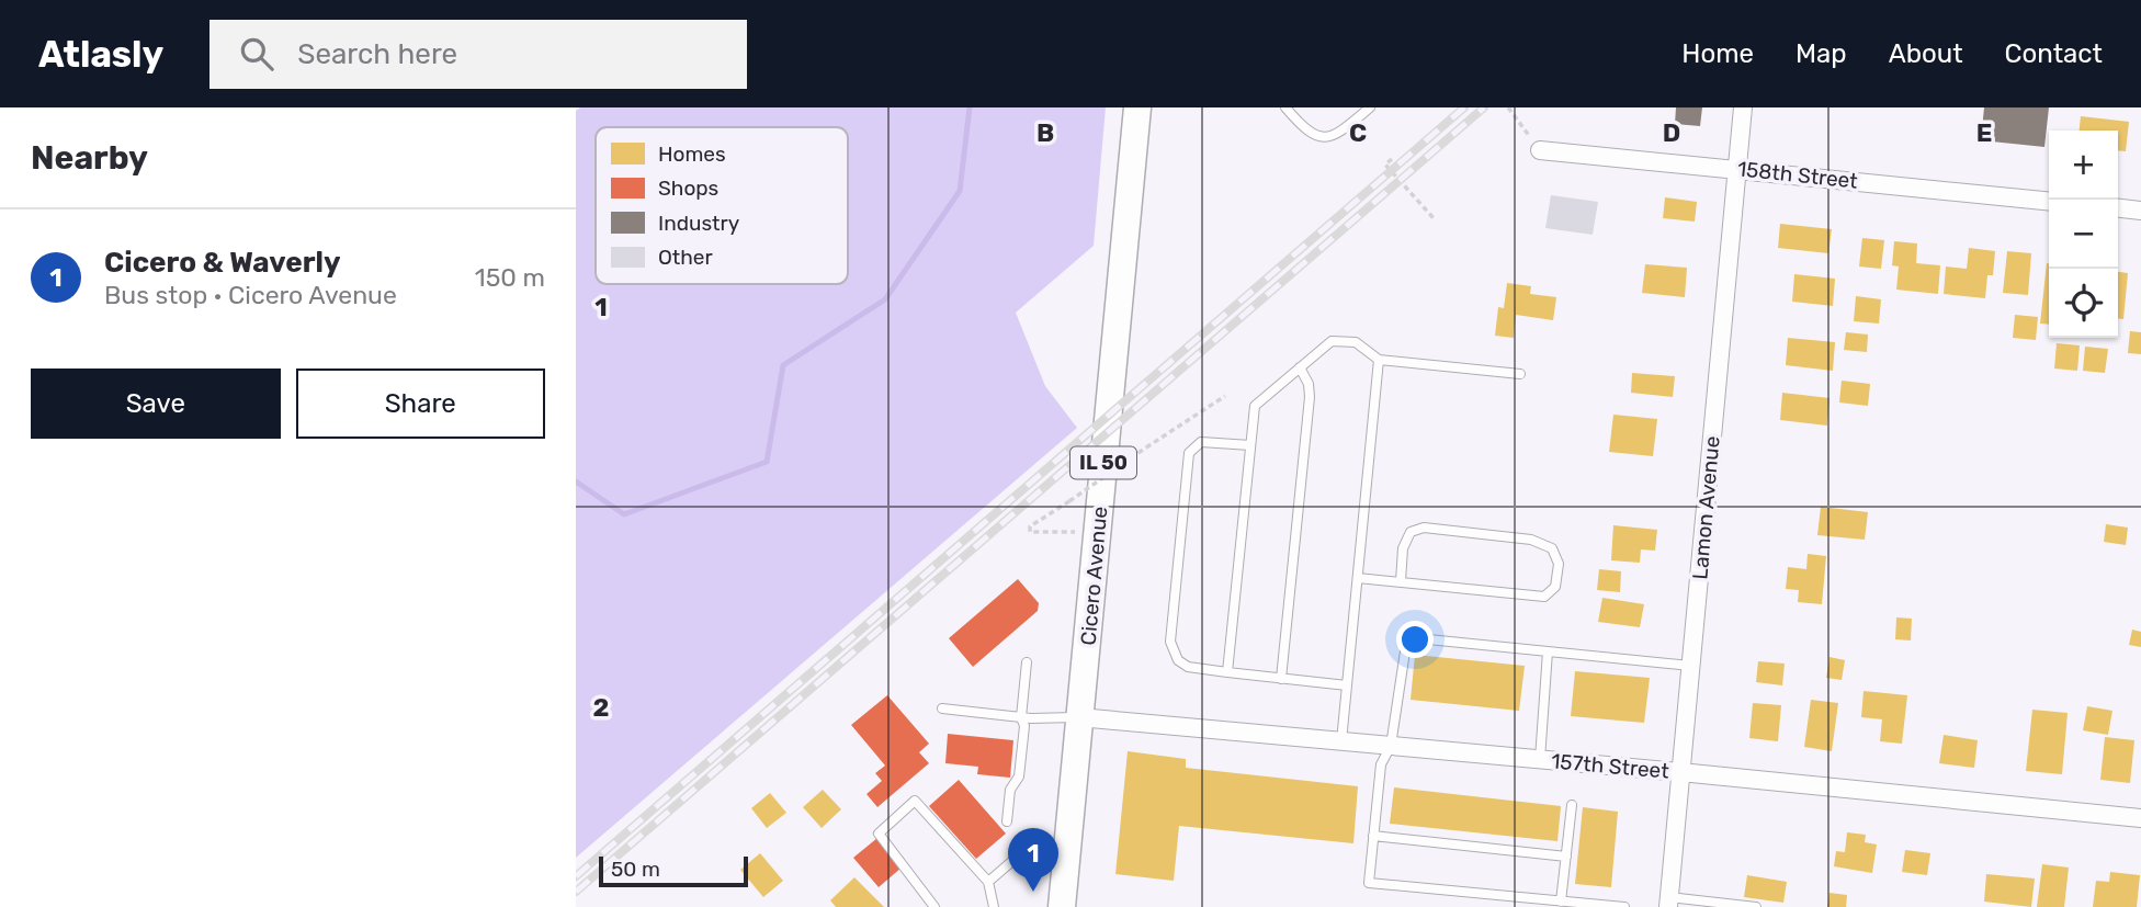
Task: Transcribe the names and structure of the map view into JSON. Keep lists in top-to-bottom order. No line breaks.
{"streets":{"main road":["IL 50","Cicero Avenue"],"street":["158th Street","Lamon Avenue","157th Street"]},"crossings":[["158th Street","Lamon Avenue"],["Lamon Avenue","157th Street"],["Cicero Avenue","157th Street"]],"legend":["Homes","Shops","Industry","Other"],"scale_bar":"50 m","page":{"header":"Atlasly","search":"Search here","nav":["Home","Map","About","Contact"],"heading":"Nearby","map_buttons":["+","−"],"list":[{"mark":"1","name":"Cicero & Waverly","note":"Bus stop · Cicero Avenue","value":"150 m"}],"buttons":["Save","Share"],"pins":"1","scale":"50 m"},"grid":{"columns":["B","C","D","E"],"rows":["1","2"]}}
